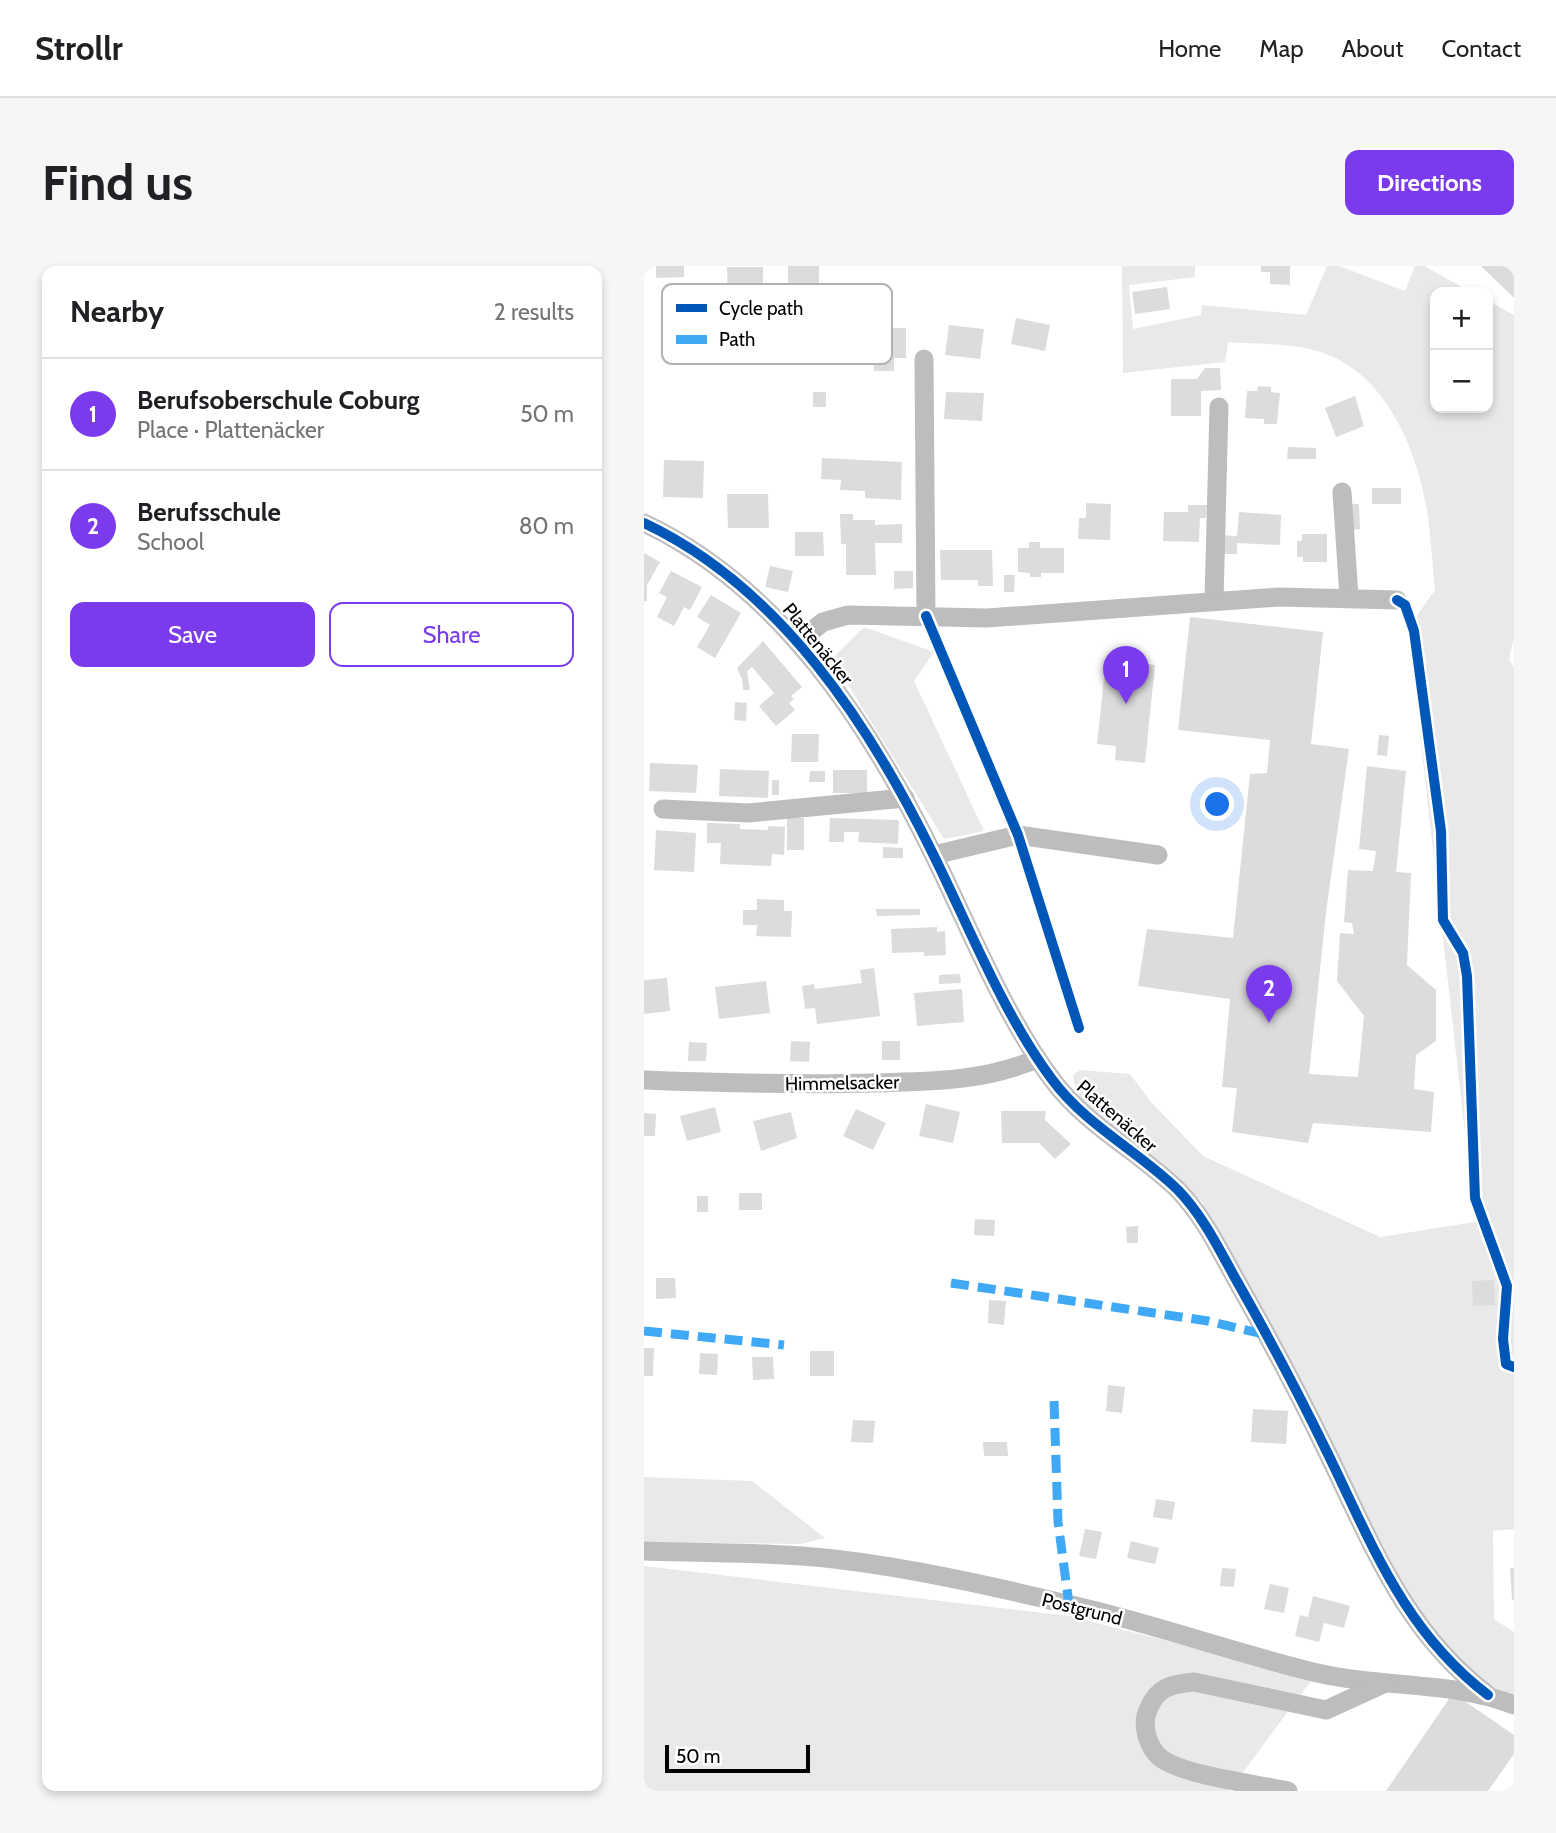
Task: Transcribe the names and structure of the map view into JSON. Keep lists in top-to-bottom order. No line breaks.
{"streets":{"street":["Plattenäcker","Himmelsacker","Postgrund"]},"crossings":[["Plattenäcker","Himmelsacker"],["Plattenäcker","Postgrund"]],"legend":["Cycle path","Path"],"scale_bar":"50 m","page":{"header":"Strollr","nav":["Home","Map","About","Contact"],"buttons":["Directions",["Save","Share"]],"title":"Find us","heading":["Nearby","2 results"],"map_buttons":["+","−"],"list":[{"mark":"1","name":"Berufsoberschule Coburg","note":"Place · Plattenäcker","value":"50 m"},{"mark":"2","name":"Berufsschule","note":"School","value":"80 m"}],"pins":["1","2"],"scale":"50 m"}}
